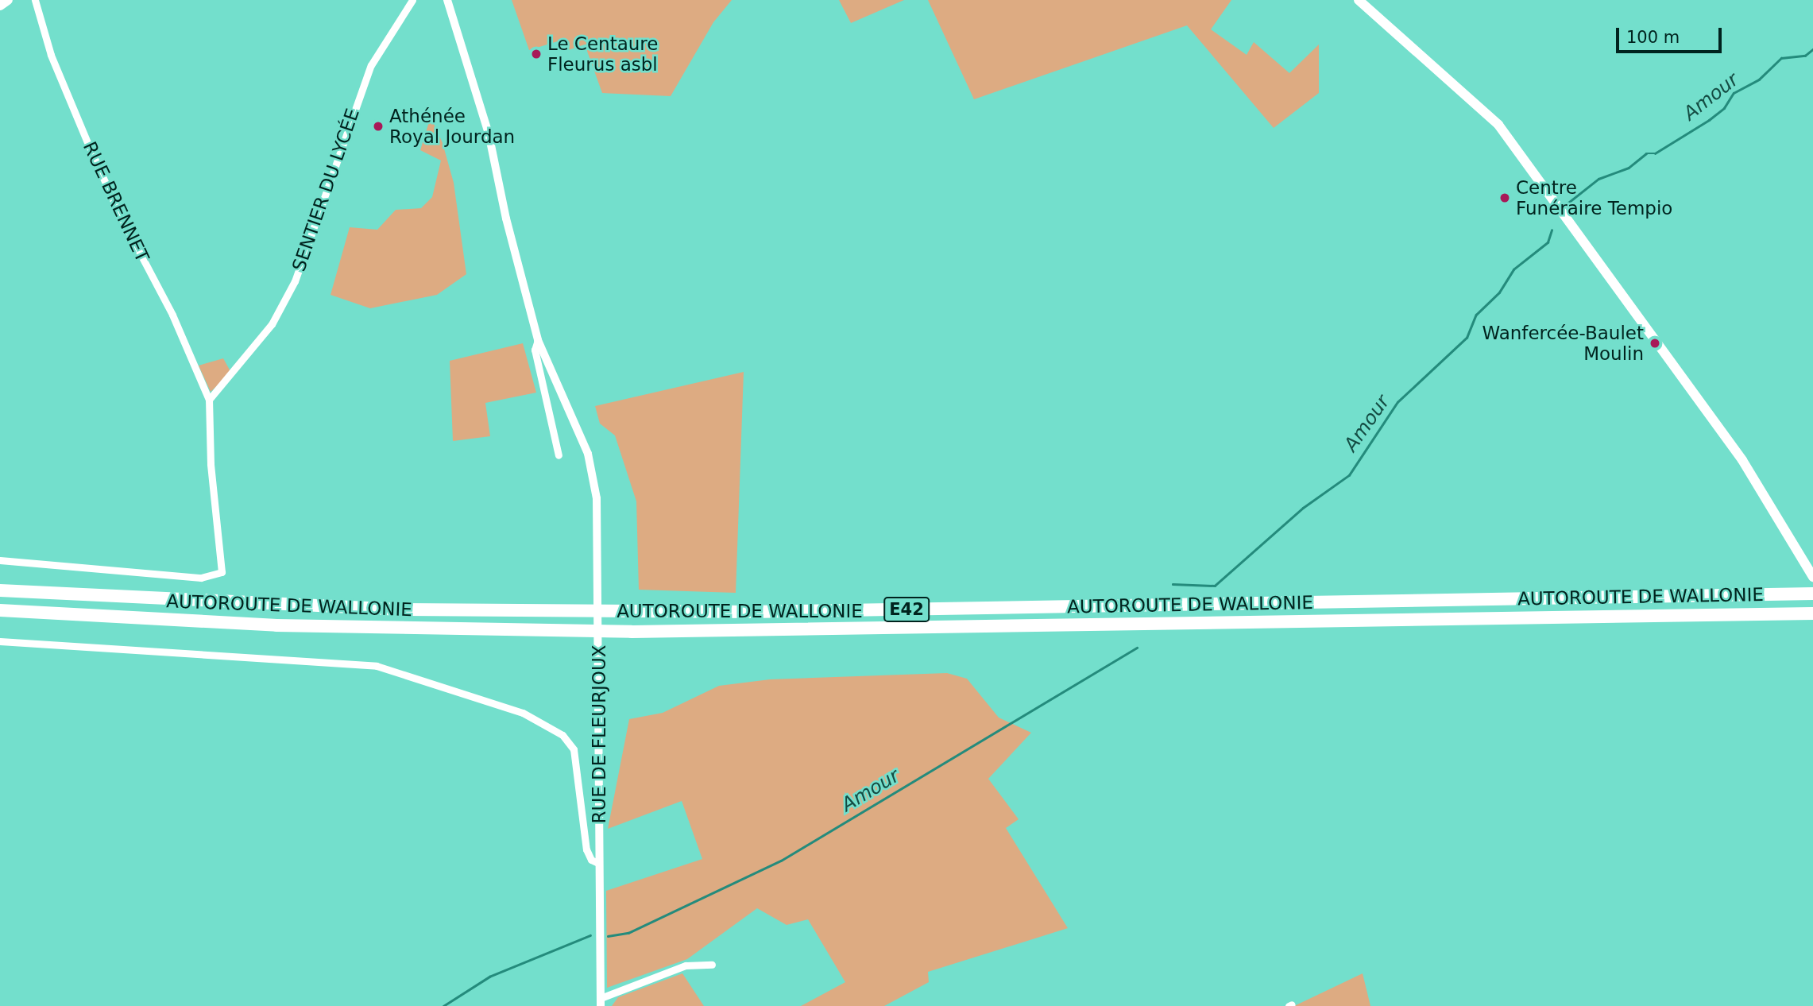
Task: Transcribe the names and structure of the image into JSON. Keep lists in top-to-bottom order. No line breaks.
{"streets":{"highway":["AUTOROUTE DE WALLONIE","E42"],"street":["SENTIER DU LYCÉE","RUE BRENNET","RUE DE FLEURJOUX"]},"crossings":[["SENTIER DU LYCÉE","RUE BRENNET"]],"water":["Amour"],"places":["Le Centaure Fleurus asbl","Athénée Royal Jourdan","Centre Funéraire Tempio","Wanfercée-Baulet Moulin"],"scale_bar":"100 m"}
